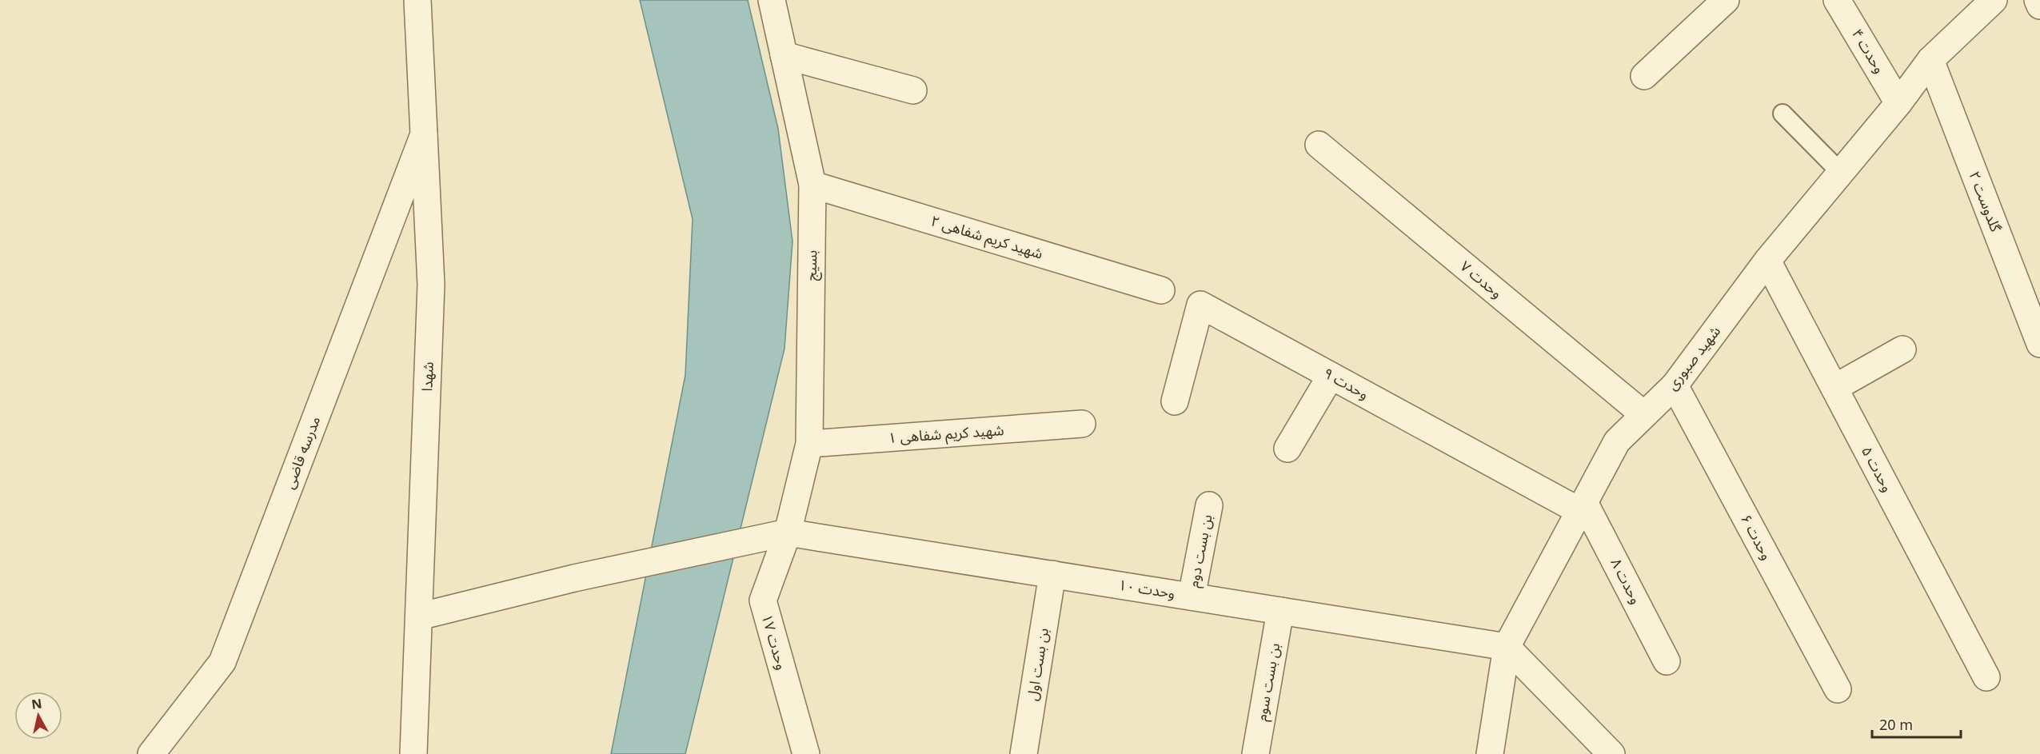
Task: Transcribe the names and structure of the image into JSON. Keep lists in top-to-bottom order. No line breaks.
{"streets":{"street":["وحدت ۴","گلدوست ۲","شهید کریم شفاهی ۲","بسیج","وحدت ۷","شهید صبوری","شهدا","وحدت ۹","شهید کریم شفاهی ۱","مدرسه قاضی","وحدت ۵","وحدت ۶","بن بست دوم","وحدت ۸","وحدت ۱۰","وحدت ۱۷","بن بست اول","بن بست سوم"]},"crossings":[["وحدت ۴","شهید صبوری"],["گلدوست ۲","شهید صبوری"],["شهید کریم شفاهی ۲","بسیج"],["بسیج","شهید کریم شفاهی ۱"],["بسیج","وحدت ۱۰"],["بسیج","وحدت ۱۷"],["وحدت ۷","شهید صبوری"],["شهید صبوری","وحدت ۹"],["شهید صبوری","وحدت ۵"],["شهید صبوری","وحدت ۶"],["شهید صبوری","وحدت ۸"],["شهید صبوری","وحدت ۱۰"],["شهدا","مدرسه قاضی"],["وحدت ۹","وحدت ۸"],["بن بست دوم","وحدت ۱۰"],["وحدت ۱۰","وحدت ۱۷"],["وحدت ۱۰","بن بست اول"],["وحدت ۱۰","بن بست سوم"]],"scale_bar":"20 m","north":"top"}
